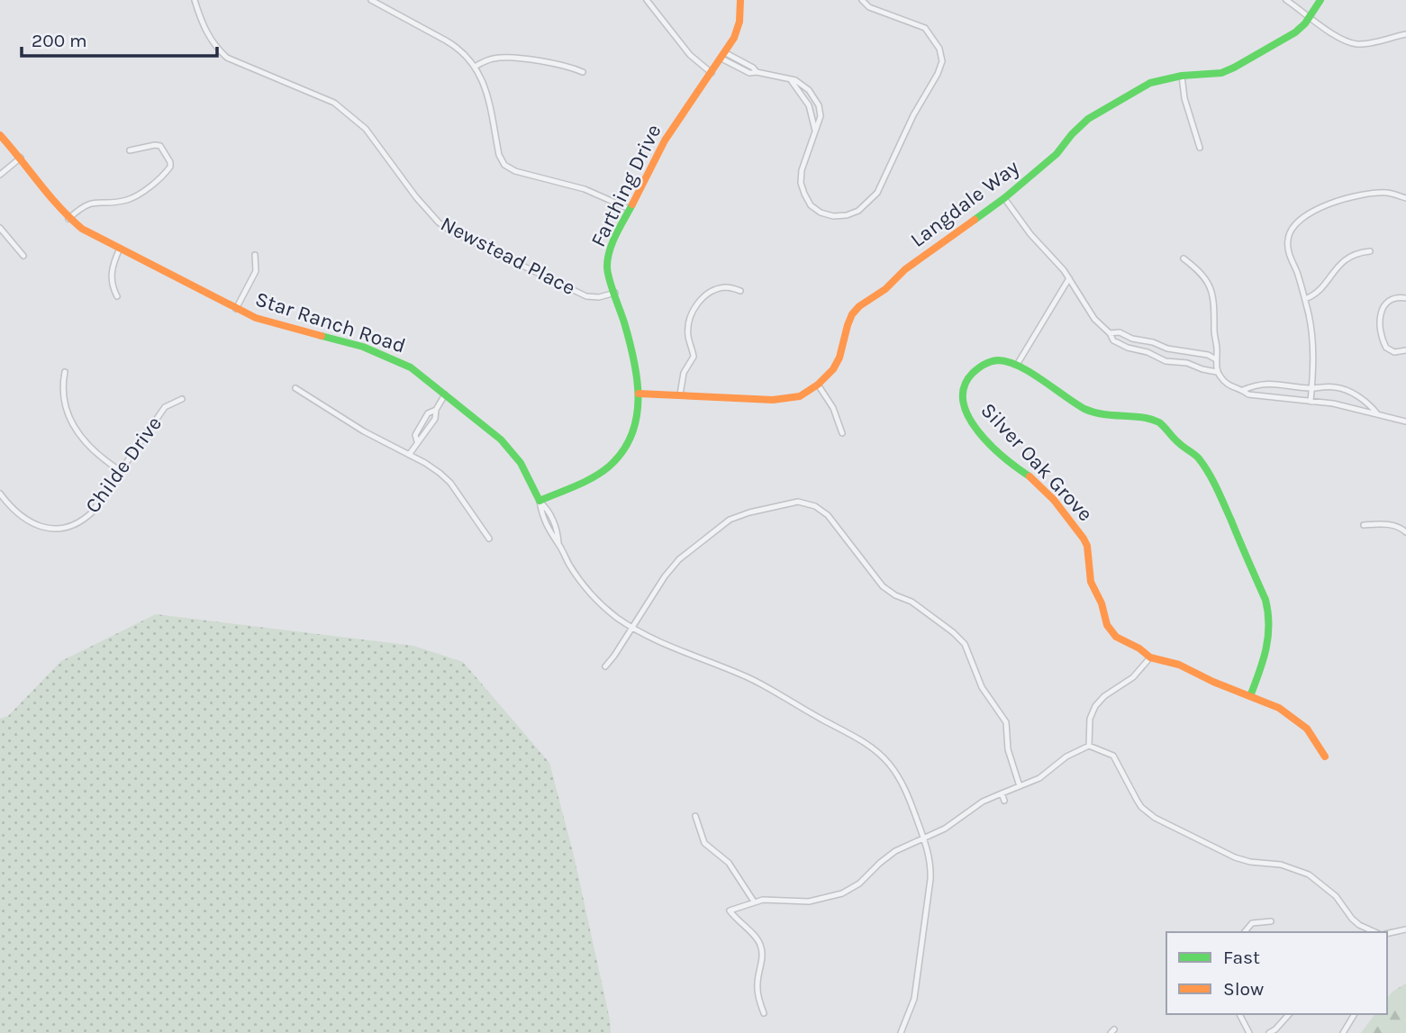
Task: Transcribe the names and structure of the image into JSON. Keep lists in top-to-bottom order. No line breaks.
{"streets":{"street":["Farthing Drive","Langdale Way","Newstead Place","Star Ranch Road","Silver Oak Grove","Childe Drive"]},"crossings":[["Farthing Drive","Langdale Way"],["Farthing Drive","Newstead Place"],["Farthing Drive","Star Ranch Road"]],"legend":["Fast","Slow"],"scale_bar":"200 m"}
